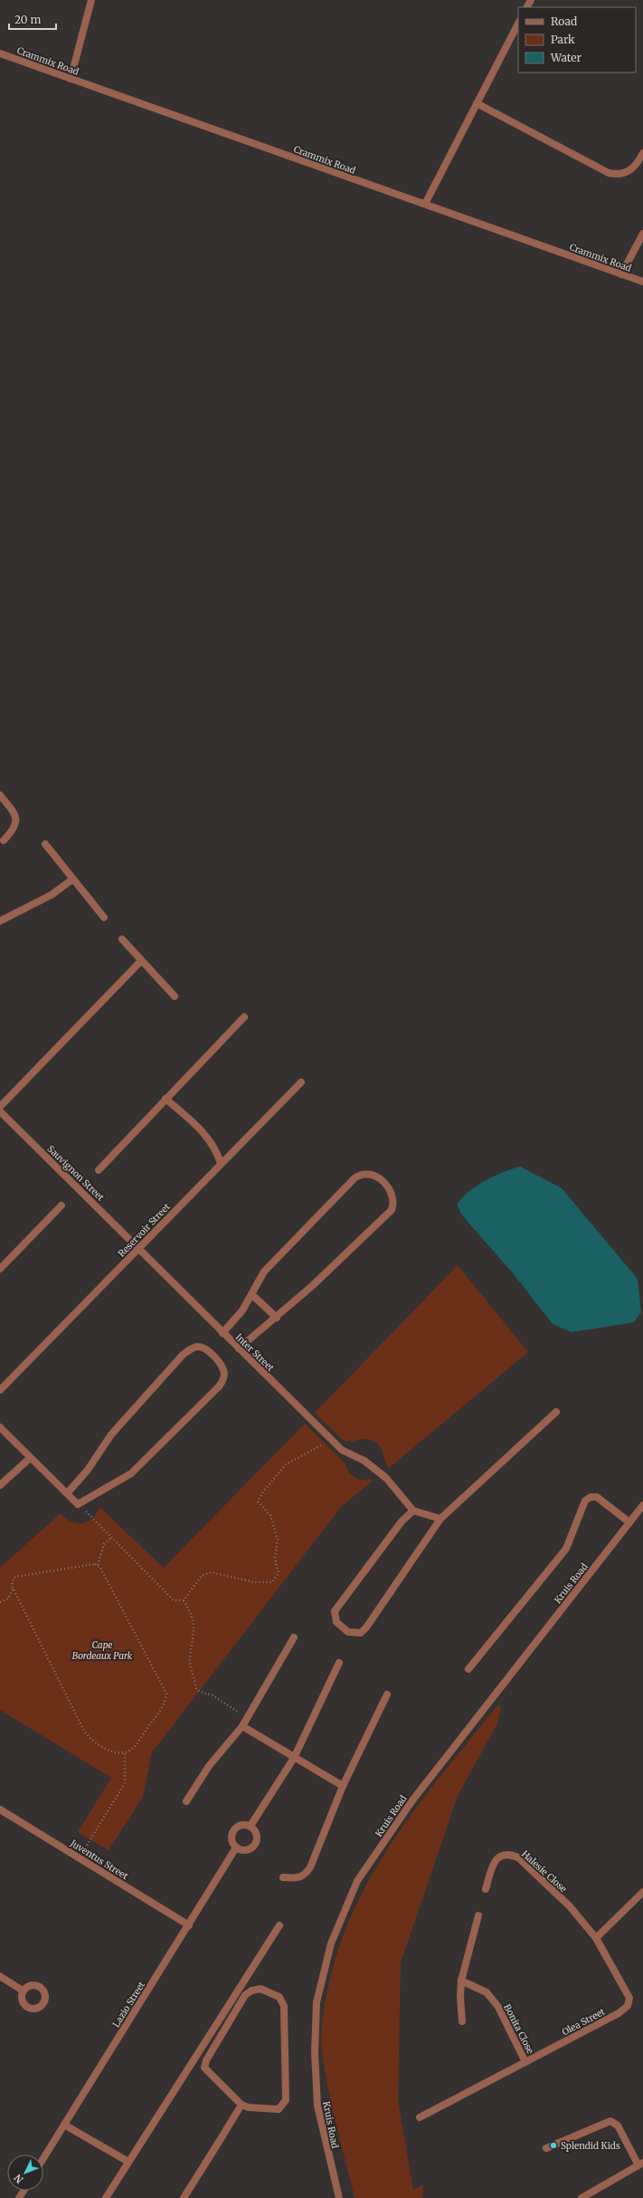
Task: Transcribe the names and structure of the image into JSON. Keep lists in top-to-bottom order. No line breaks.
{"streets":{"street":["Crammix Road","Sauvignon Street","Reservoir Street","Inter Street","Kruis Road","Juventus Street","Halesie Close","Lazio Street","Olea Street","Bonita Close"]},"crossings":[["Sauvignon Street","Reservoir Street"],["Sauvignon Street","Inter Street"],["Reservoir Street","Inter Street"],["Juventus Street","Lazio Street"],["Halesie Close","Olea Street"],["Olea Street","Bonita Close"]],"parks":["Cape Bordeaux Park"],"places":["Splendid Kids"],"legend":["Road","Park","Water"],"scale_bar":"20 m","north":"bottom left"}
